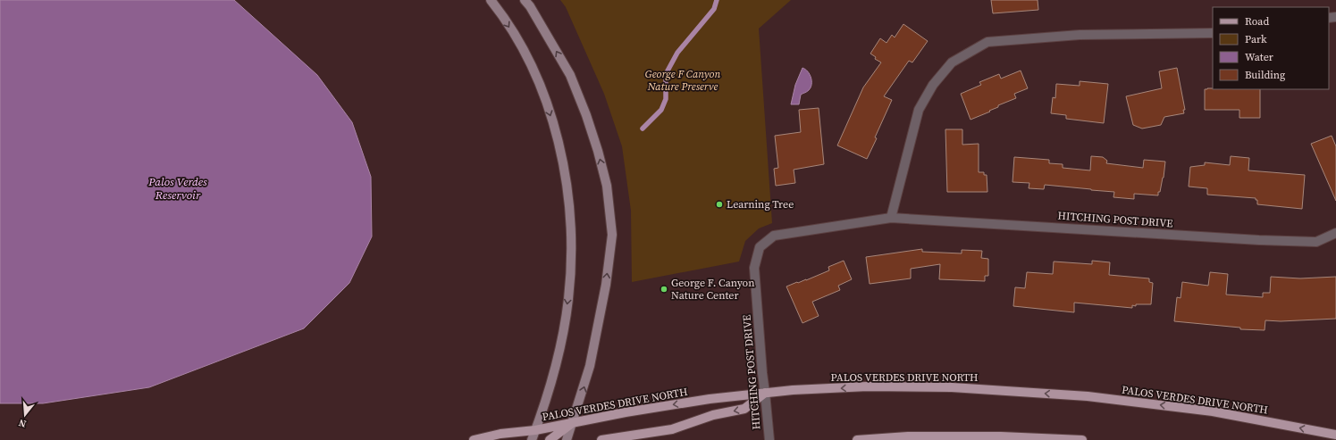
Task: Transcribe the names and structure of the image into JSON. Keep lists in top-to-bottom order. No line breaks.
{"streets":{"main road":["PALOS VERDES DRIVE NORTH"],"street":["HITCHING POST DRIVE"]},"crossings":[["HITCHING POST DRIVE","PALOS VERDES DRIVE NORTH"]],"water":["Palos Verdes Reservoir"],"parks":["George F Canyon Nature Preserve"],"places":["Learning Tree","George F. Canyon Nature Center"],"legend":["Road","Park","Water","Building"],"north":"bottom"}
